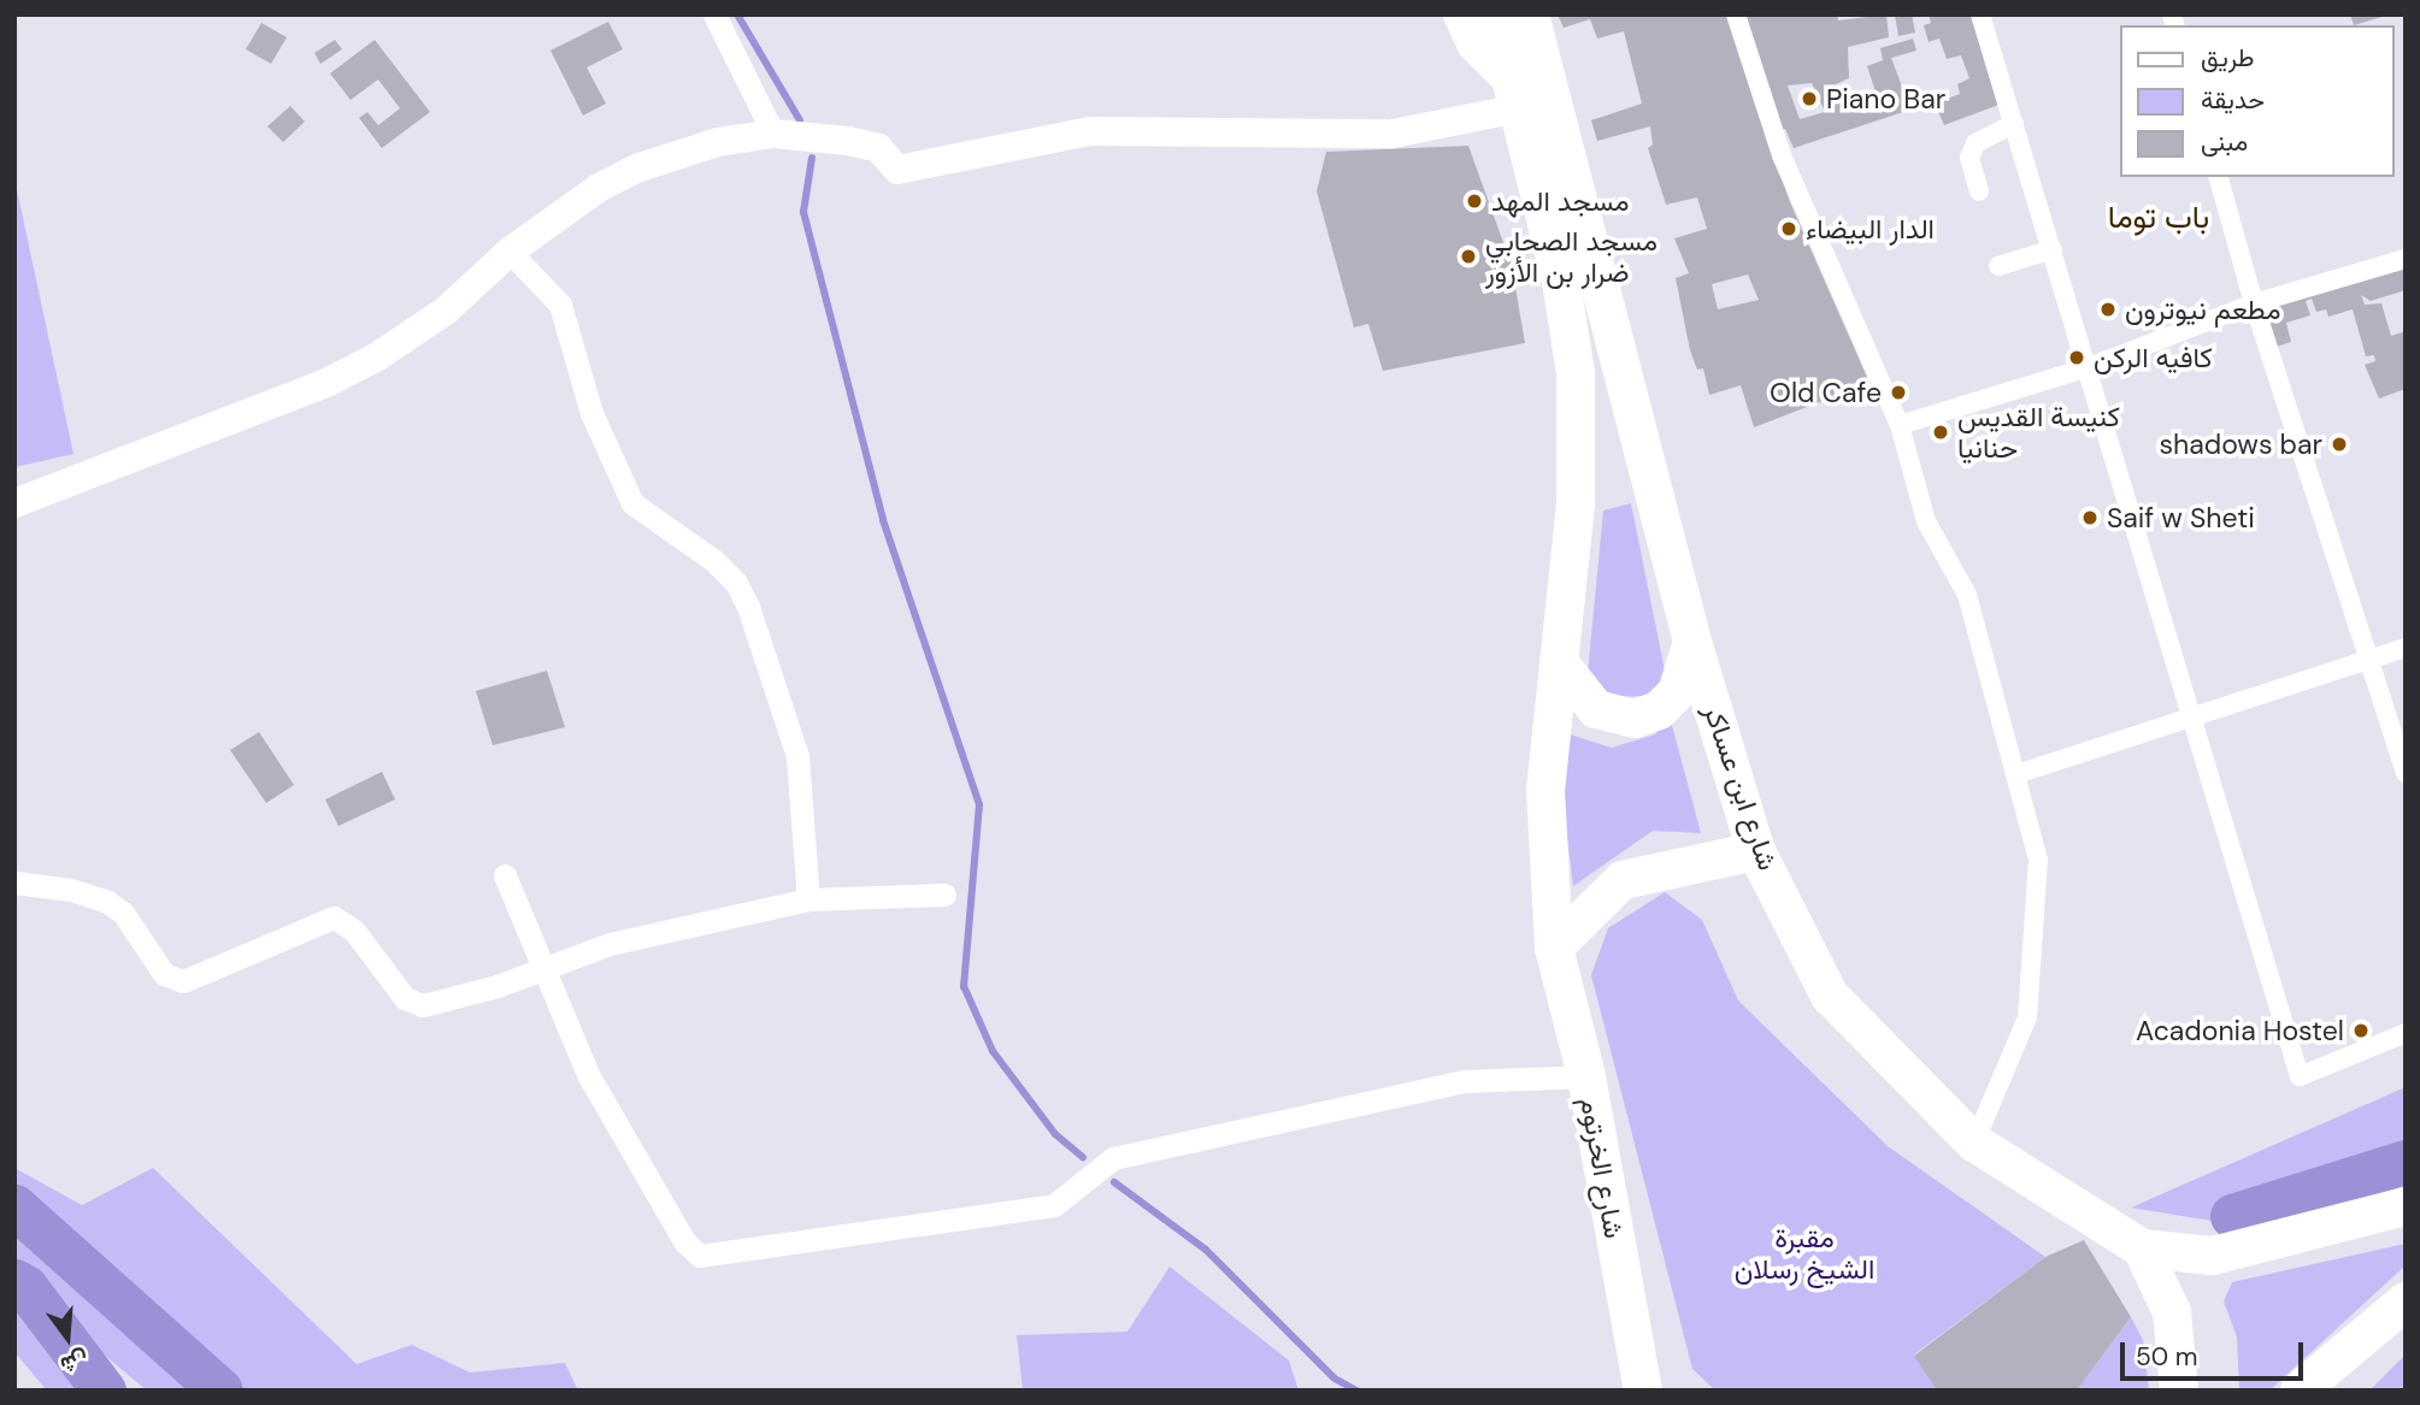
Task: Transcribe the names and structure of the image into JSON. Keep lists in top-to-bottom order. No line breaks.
{"streets":{"main road":["شارع ابن عساكر","شارع الخرتوم"]},"districts":["باب توما"],"parks":["مقبرة الشيخ رسلان"],"places":["Piano Bar","مسجد المهد","الدار البيضاء","مسجد الصحابي ضرار بن الأزور","مطعم نيوترون","كافيه الركن","Old Cafe","كنيسة القديس حنانيا","shadows bar","Saif w Sheti","Acadonia Hostel"],"legend":["طريق","حديقة","مبنى"],"scale_bar":"50 m","north":"bottom"}
